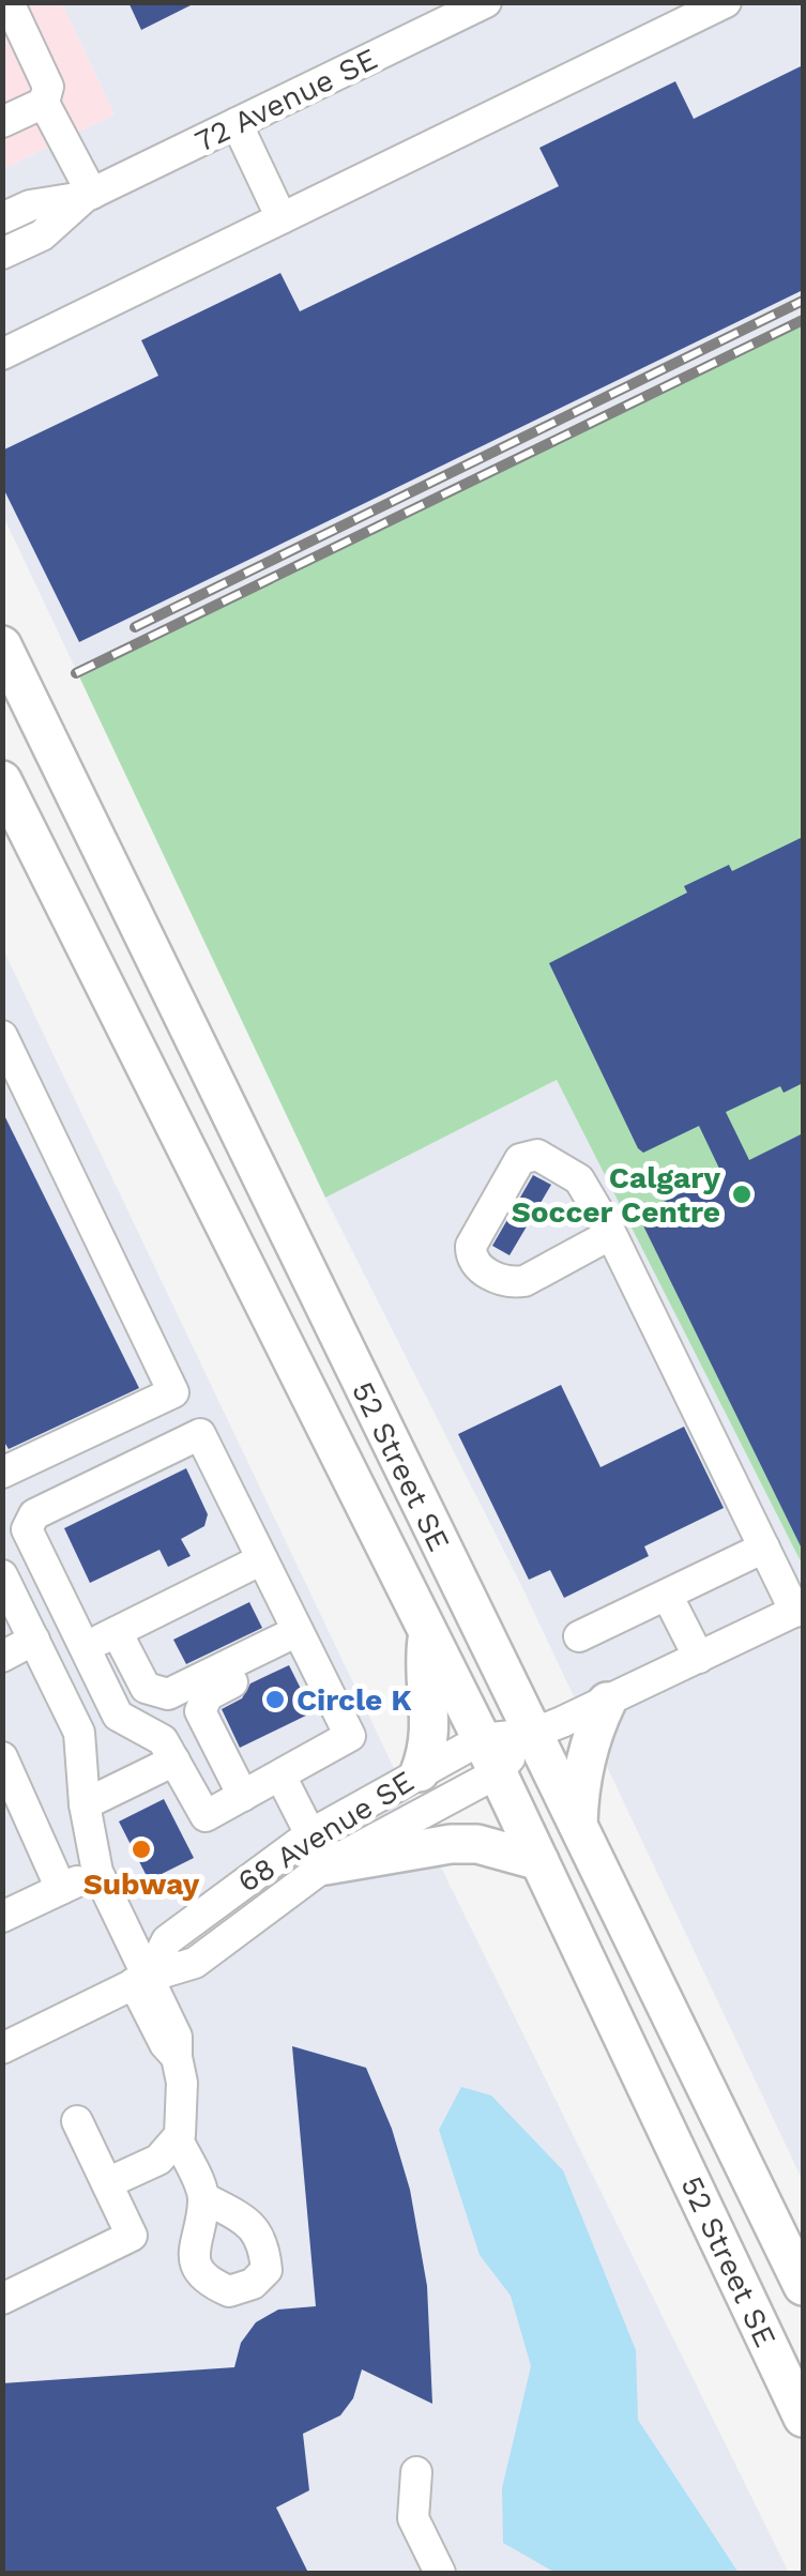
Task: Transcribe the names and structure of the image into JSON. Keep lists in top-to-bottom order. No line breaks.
{"streets":{"main road":["52 Street SE"],"street":["72 Avenue SE","68 Avenue SE"]},"crossings":[["52 Street SE","68 Avenue SE"]],"places":["Calgary Soccer Centre","Circle K","Subway"]}
